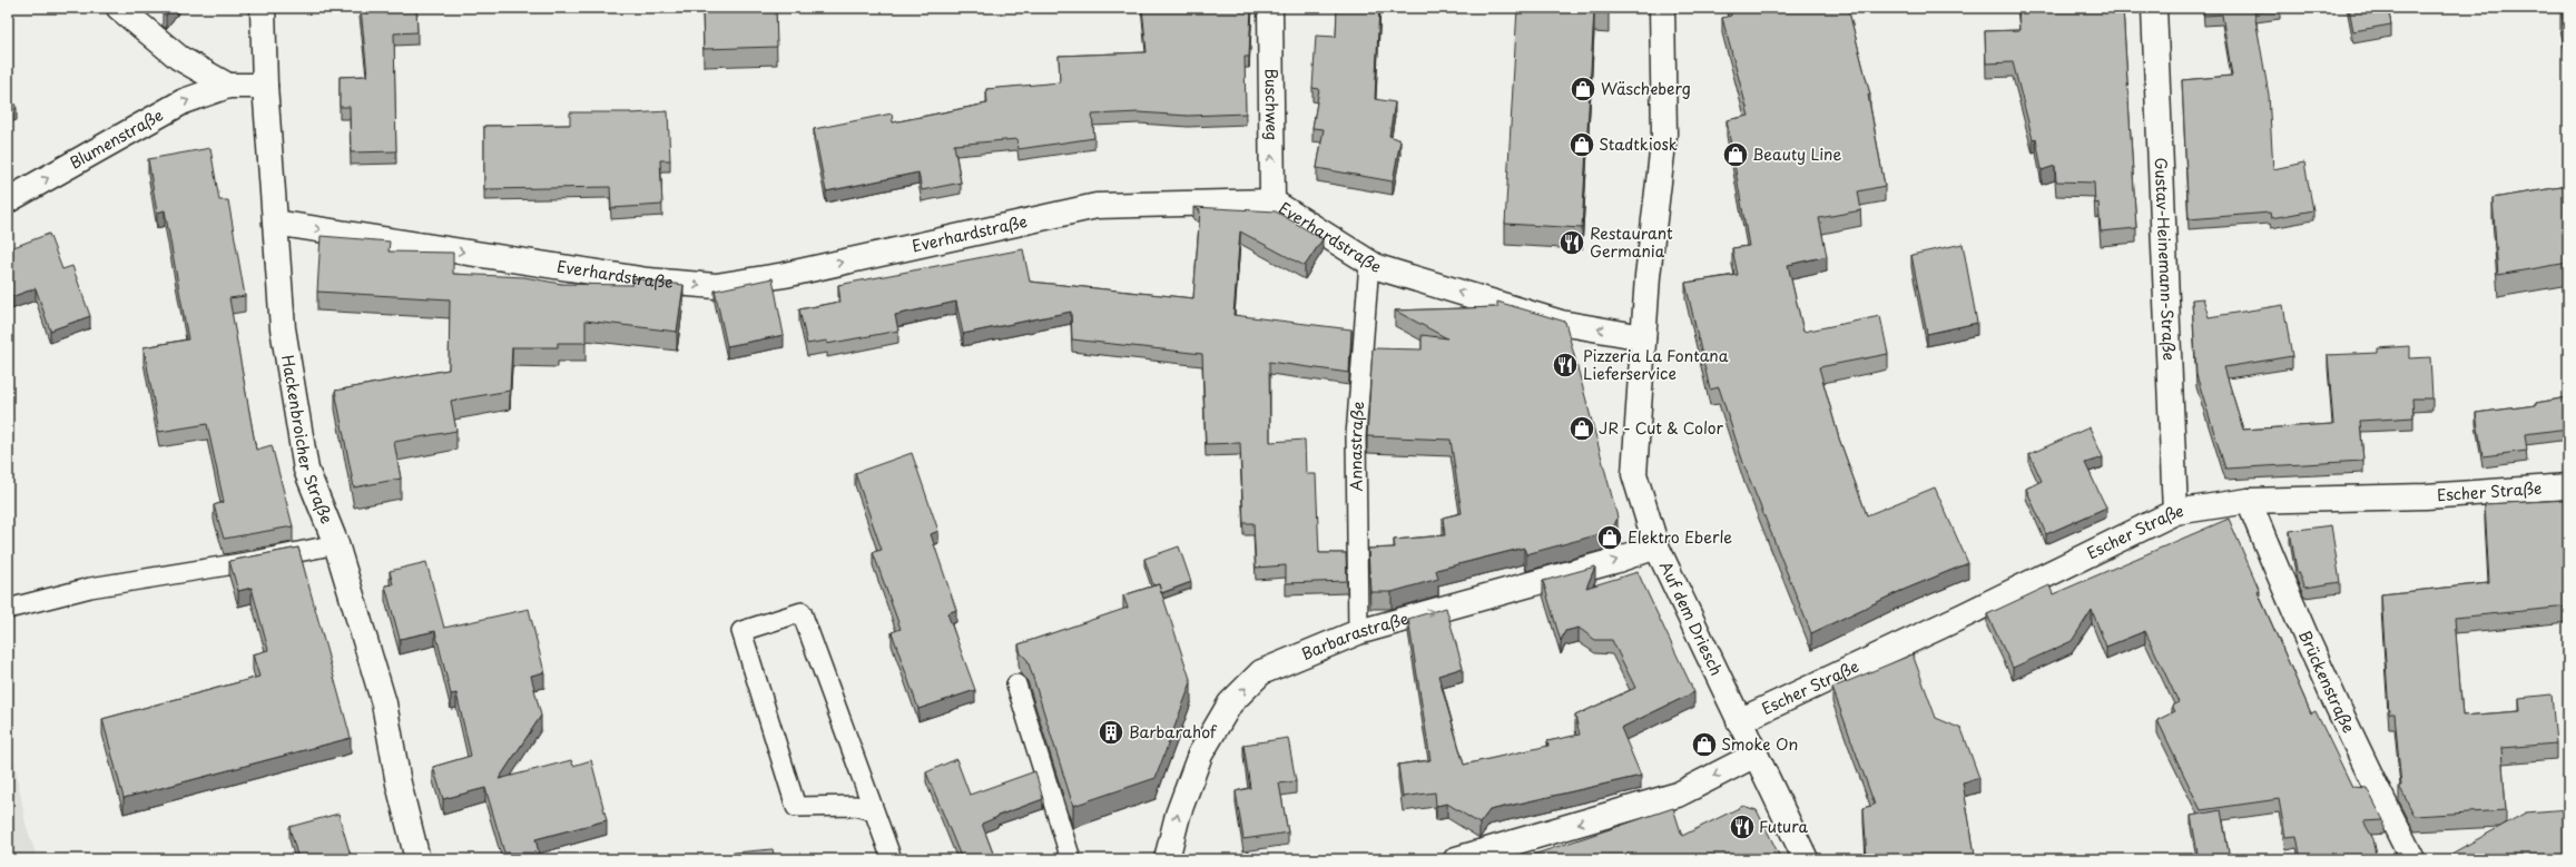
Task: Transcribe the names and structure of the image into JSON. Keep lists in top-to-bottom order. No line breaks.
{"streets":{"street":["Buschweg","Blumenstraße","Everhardstraße","Gustav-Heinemann-Straße","Hackenbroicher Straße","Escher Straße","Auf dem Driesch","Barbarastraße","Brückenstraße"],"lane":["Annastraße"]},"crossings":[["Buschweg","Everhardstraße"],["Everhardstraße","Hackenbroicher Straße"],["Everhardstraße","Annastraße"],["Everhardstraße","Auf dem Driesch"],["Gustav-Heinemann-Straße","Escher Straße"],["Annastraße","Barbarastraße"],["Escher Straße","Auf dem Driesch"],["Escher Straße","Brückenstraße"],["Auf dem Driesch","Barbarastraße"]],"one_way":["Buschweg","Blumenstraße","Barbarastraße"],"places":{"shop":["Wäscheberg","Stadtkiosk","Beauty Line","JR - Cut & Color","Elektro Eberle","Smoke On"],"restaurant":["Restaurant Germania","Pizzeria La Fontana Lieferservice","Futura"],"building":["Barbarahof"]}}
